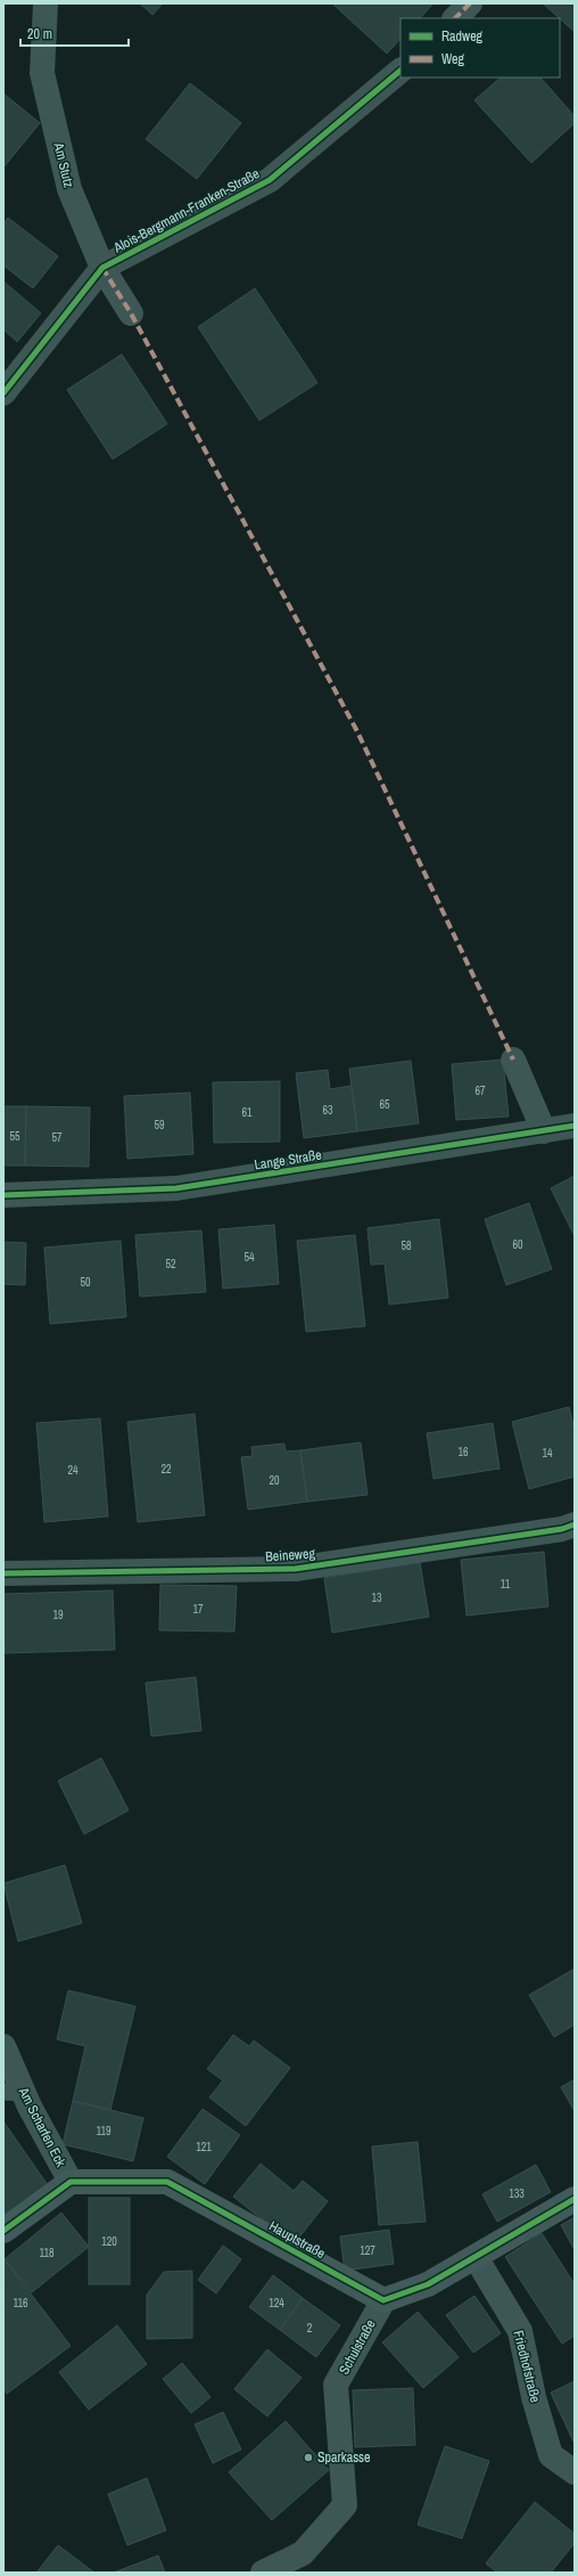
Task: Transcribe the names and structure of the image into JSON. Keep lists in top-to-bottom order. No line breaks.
{"streets":{"street":["Am Stutz","Alois-Bergmann-Franken-Straße","Lange Straße","Beineweg","Am Scharfen Eck","Hauptstraße","Schulstraße","Friedhofstraße"]},"crossings":[["Am Stutz","Alois-Bergmann-Franken-Straße"],["Am Scharfen Eck","Hauptstraße"],["Hauptstraße","Schulstraße"]],"places":["Sparkasse"],"house_numbers":["67","65","63","61","59","55","57","60","58","54","52","50","16","14","22","24","20","11","13","17","19","119","121","133","120","127","118","116","124","2"],"legend":["Radweg","Weg"],"scale_bar":"20 m"}
